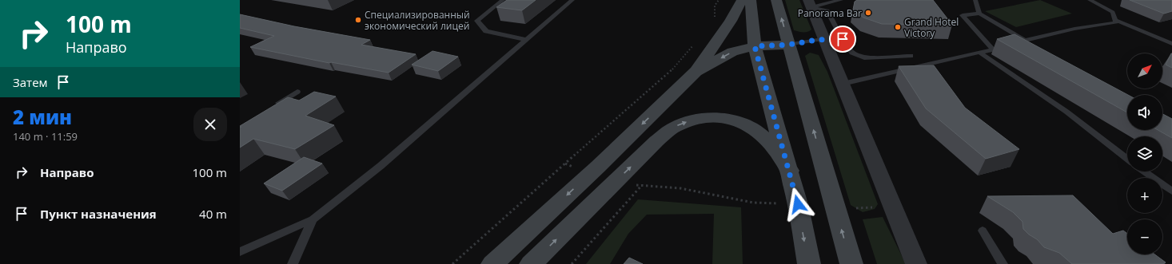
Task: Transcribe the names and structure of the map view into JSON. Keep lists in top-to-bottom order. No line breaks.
{"places":["Panorama Bar","Специализированный экономический лицей","Grand Hotel Victory"],"north":"top right","page":{"turn":["100 m","Направо"],"map_buttons":["+","−"],"then":"Затем","heading":["2 мин","140 m · 11:59"],"list":[{"name":"Направо","value":"100 m"},{"name":"Пункт назначения","value":"40 m"}]}}
